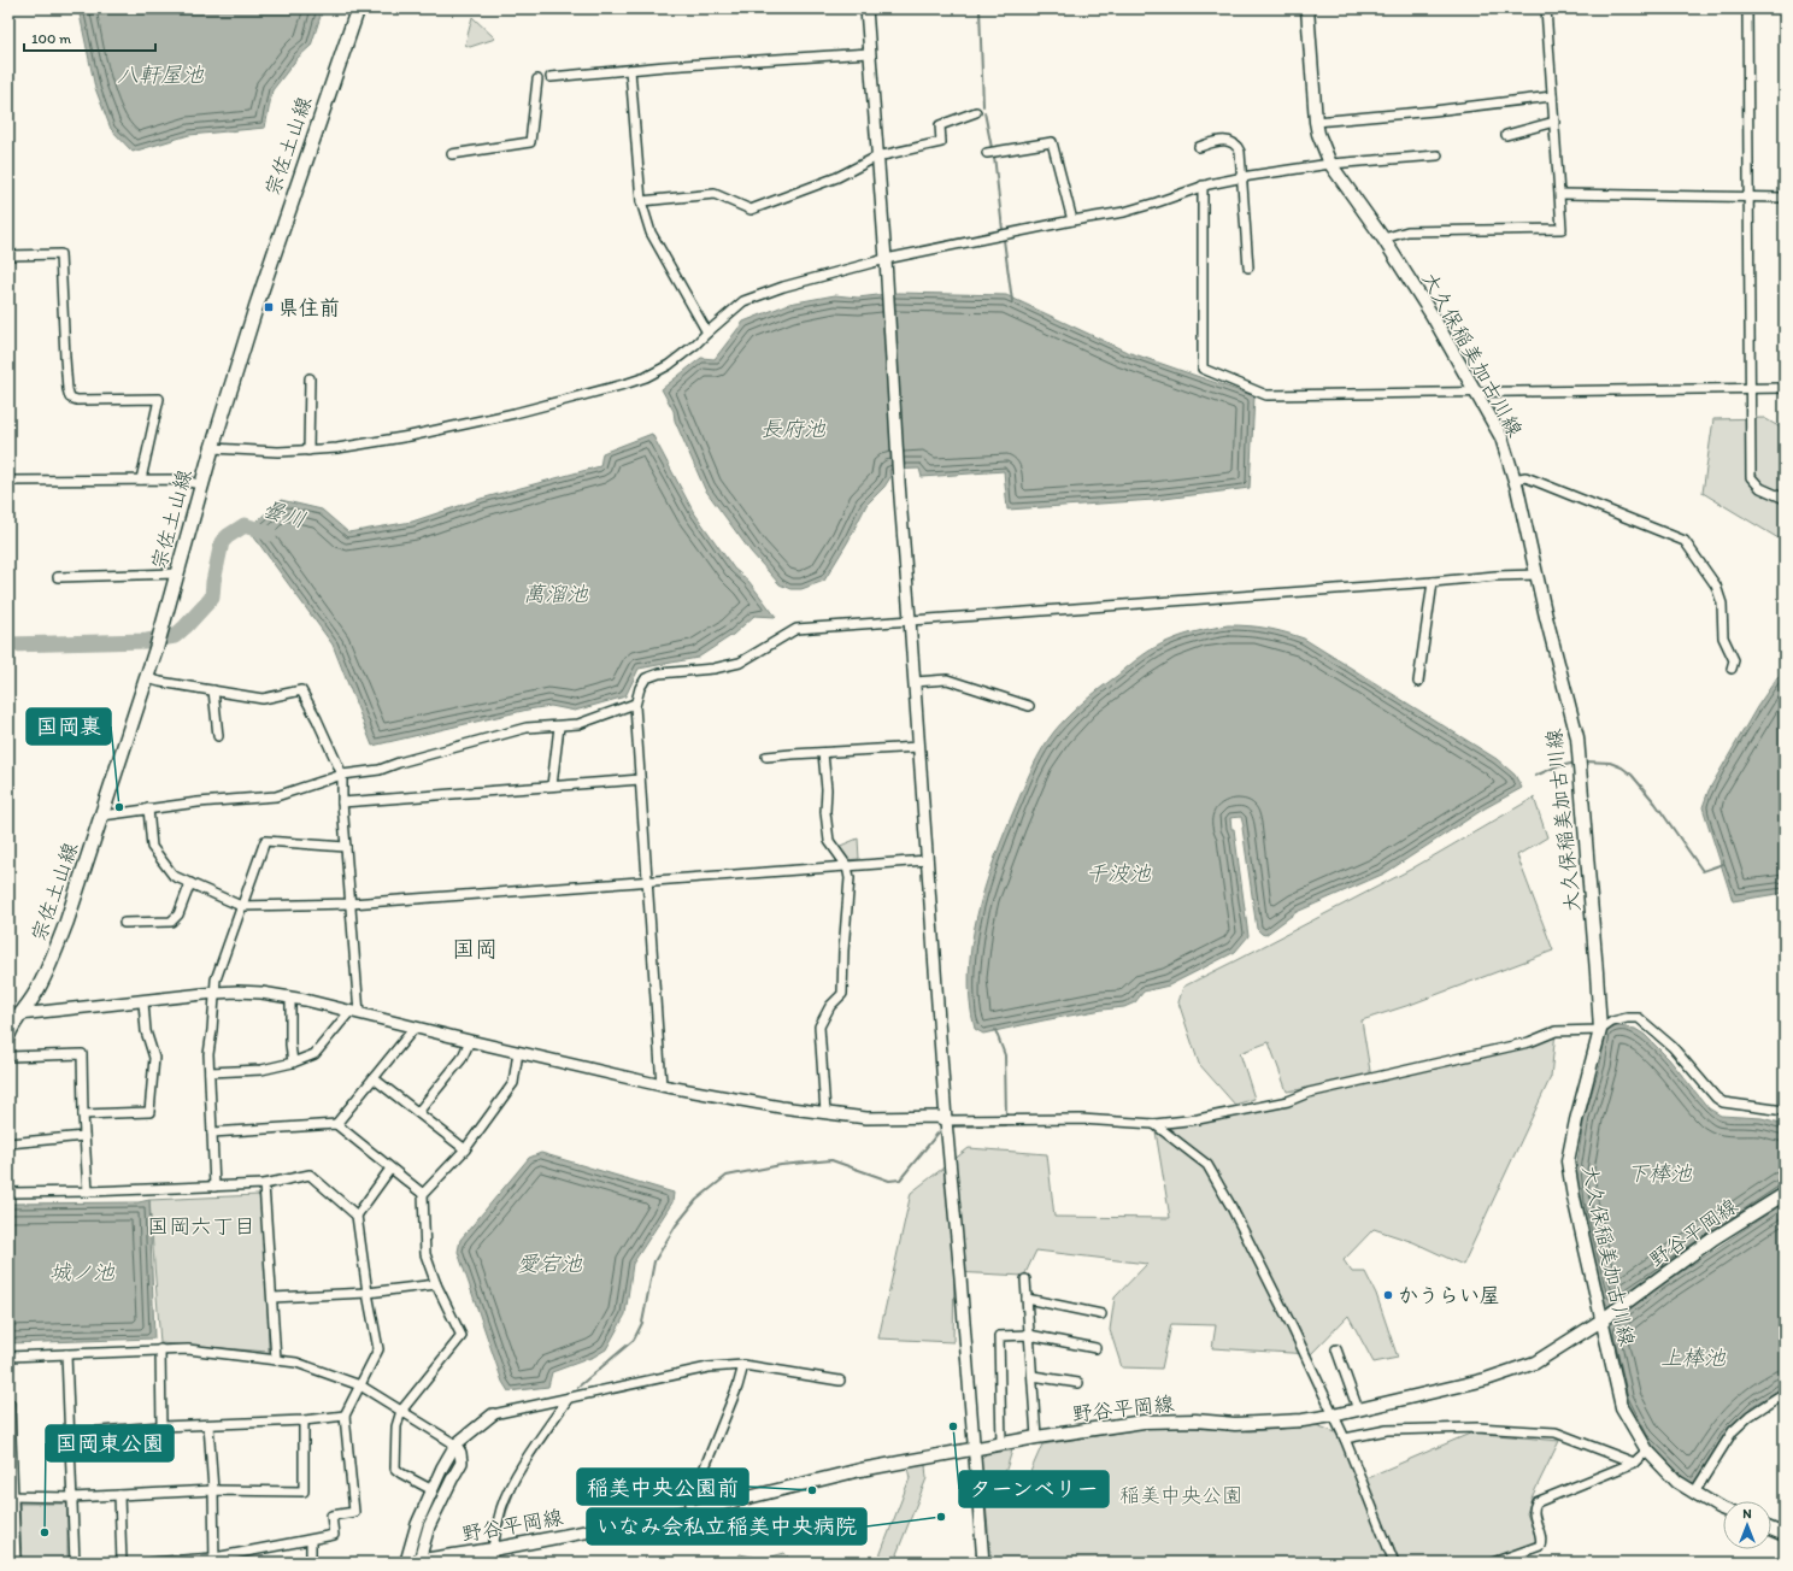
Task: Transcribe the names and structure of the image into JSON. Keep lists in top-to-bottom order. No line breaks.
{"streets":{"main road":["宗佐土山線","大久保稲美加古川線","野谷平岡線"]},"crossings":[["大久保稲美加古川線","野谷平岡線"]],"districts":["国岡","国岡六丁目"],"water":["八軒屋池","長府池","曇川","萬溜池","千波池","下棒池","愛宕池","城ノ池","上棒池"],"parks":["稲美中央公園"],"places":{"transit":["県住前"],"other":["国岡裏","かうらい屋","ターンベリー","稲美中央公園前","いなみ会私立稲美中央病院","国岡東公園"]},"scale_bar":"100 m","north":"top"}
